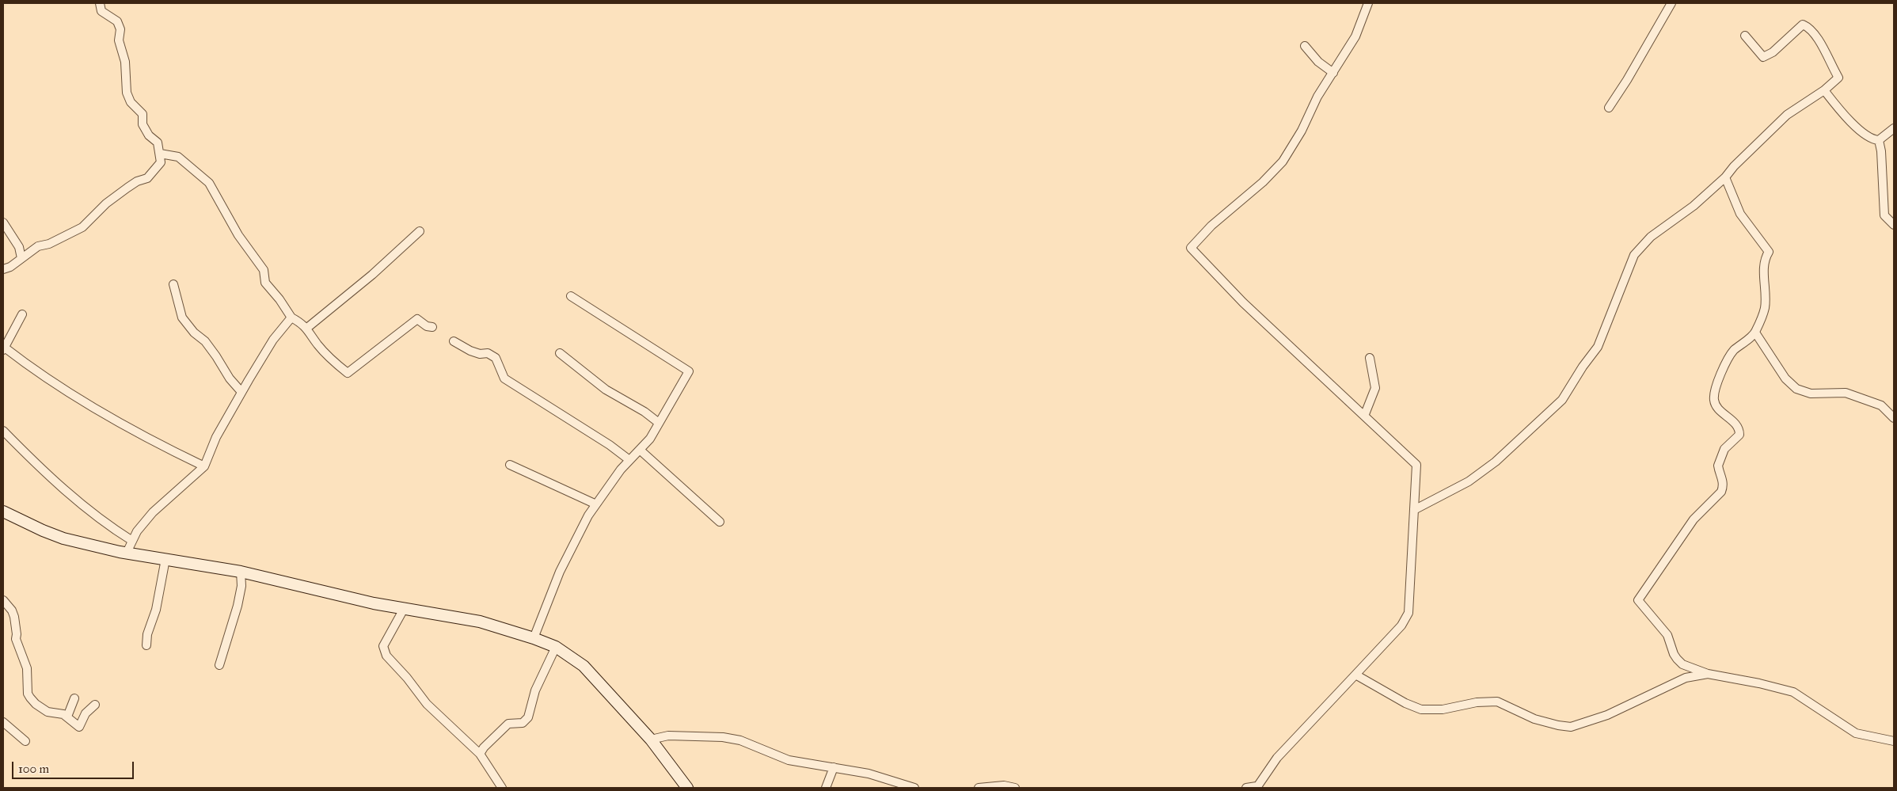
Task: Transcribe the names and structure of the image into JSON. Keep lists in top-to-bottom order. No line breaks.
{"scale_bar":"100 m"}
